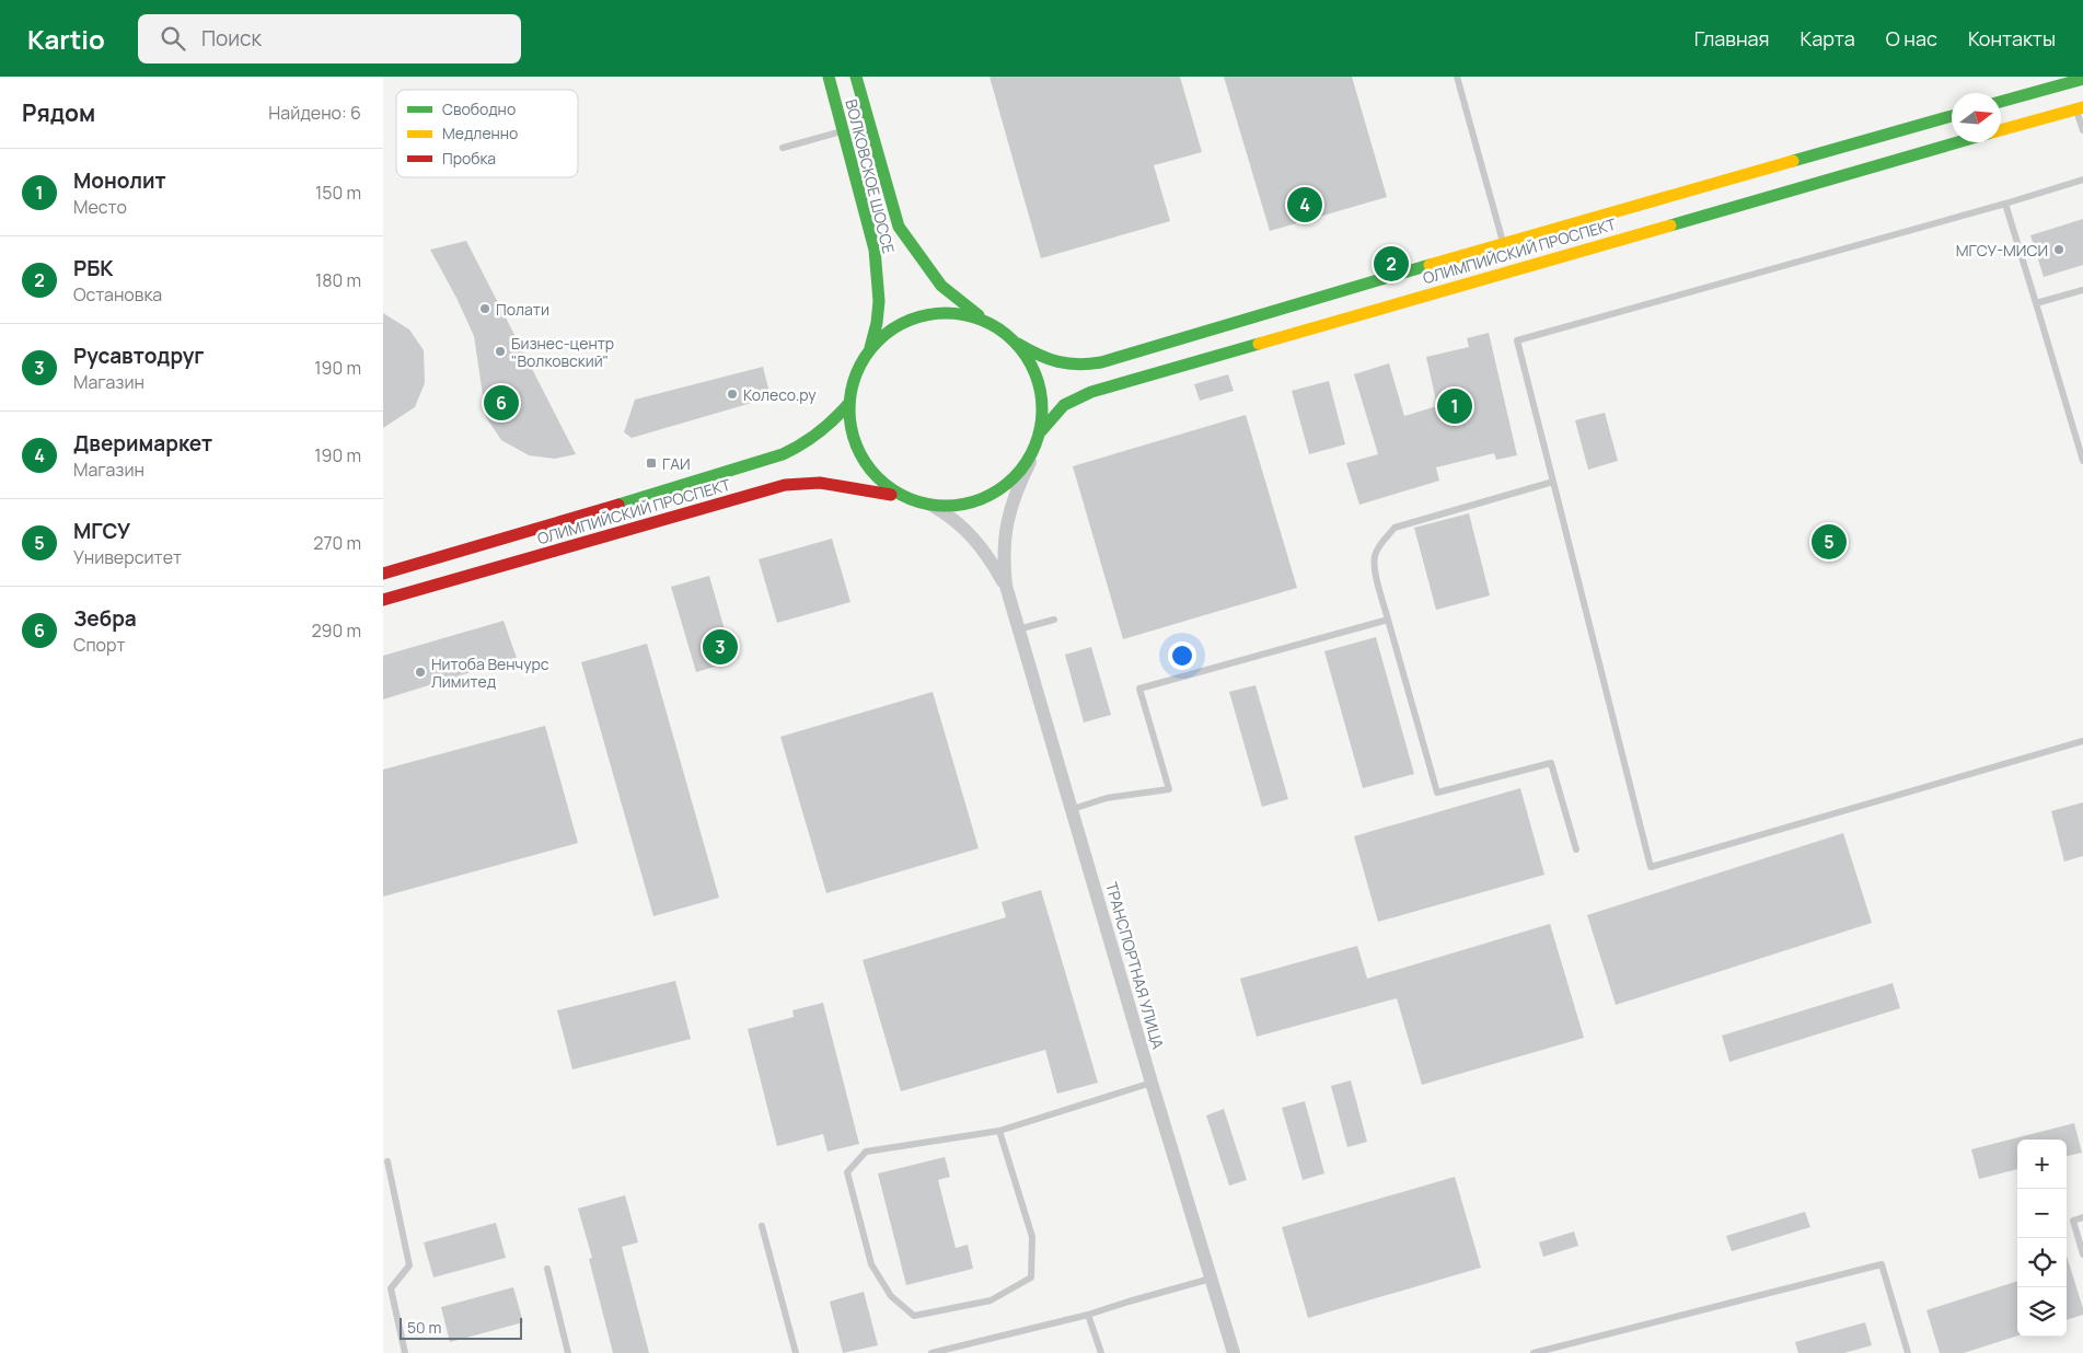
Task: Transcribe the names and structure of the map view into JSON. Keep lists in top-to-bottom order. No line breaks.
{"streets":{"main road":["ВОЛКОВСКОЕ ШОССЕ","ОЛИМПИЙСКИЙ ПРОСПЕКТ"],"street":["ТРАНСПОРТНАЯ УЛИЦА"]},"crossings":[["ВОЛКОВСКОЕ ШОССЕ","ОЛИМПИЙСКИЙ ПРОСПЕКТ"],["ВОЛКОВСКОЕ ШОССЕ","ТРАНСПОРТНАЯ УЛИЦА"],["ОЛИМПИЙСКИЙ ПРОСПЕКТ","ТРАНСПОРТНАЯ УЛИЦА"]],"places":{"other":["МГСУ-МИСИ","Полати","Бизнес-центр \"Волковский\"","Колесо.ру","Нитоба Венчурс Лимитед"],"transit":["ГАИ"]},"legend":["Свободно","Медленно","Пробка"],"scale_bar":"50 m","north":"right","page":{"header":"Kartio","search":"Поиск","nav":["Главная","Карта","О нас","Контакты"],"heading":["Рядом","Найдено: 6"],"list":[{"mark":"1","name":"Монолит","note":"Место","value":"150 m"},{"mark":"2","name":"РБК","note":"Остановка","value":"180 m"},{"mark":"3","name":"Русавтодруг","note":"Магазин","value":"190 m"},{"mark":"4","name":"Дверимаркет","note":"Магазин","value":"190 m"},{"mark":"5","name":"МГСУ","note":"Университет","value":"270 m"},{"mark":"6","name":"Зебра","note":"Спорт","value":"290 m"}],"pins":["4","2","6","1","5","3"],"map_buttons":["+","−"],"scale":"50 m"}}
